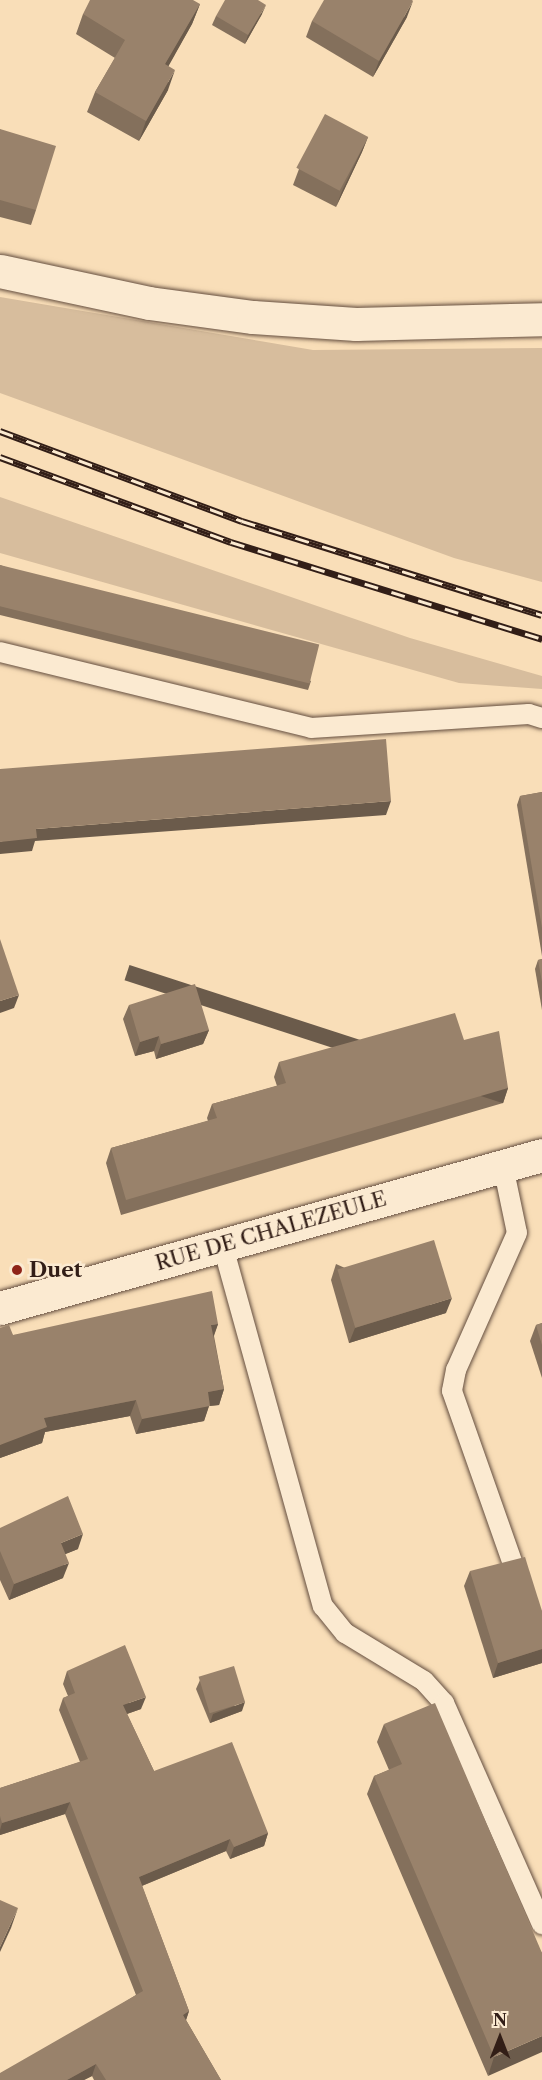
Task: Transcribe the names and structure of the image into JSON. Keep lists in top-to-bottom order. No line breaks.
{"streets":{"street":["RUE DE CHALEZEULE"]},"places":["Duet"],"north":"top"}
